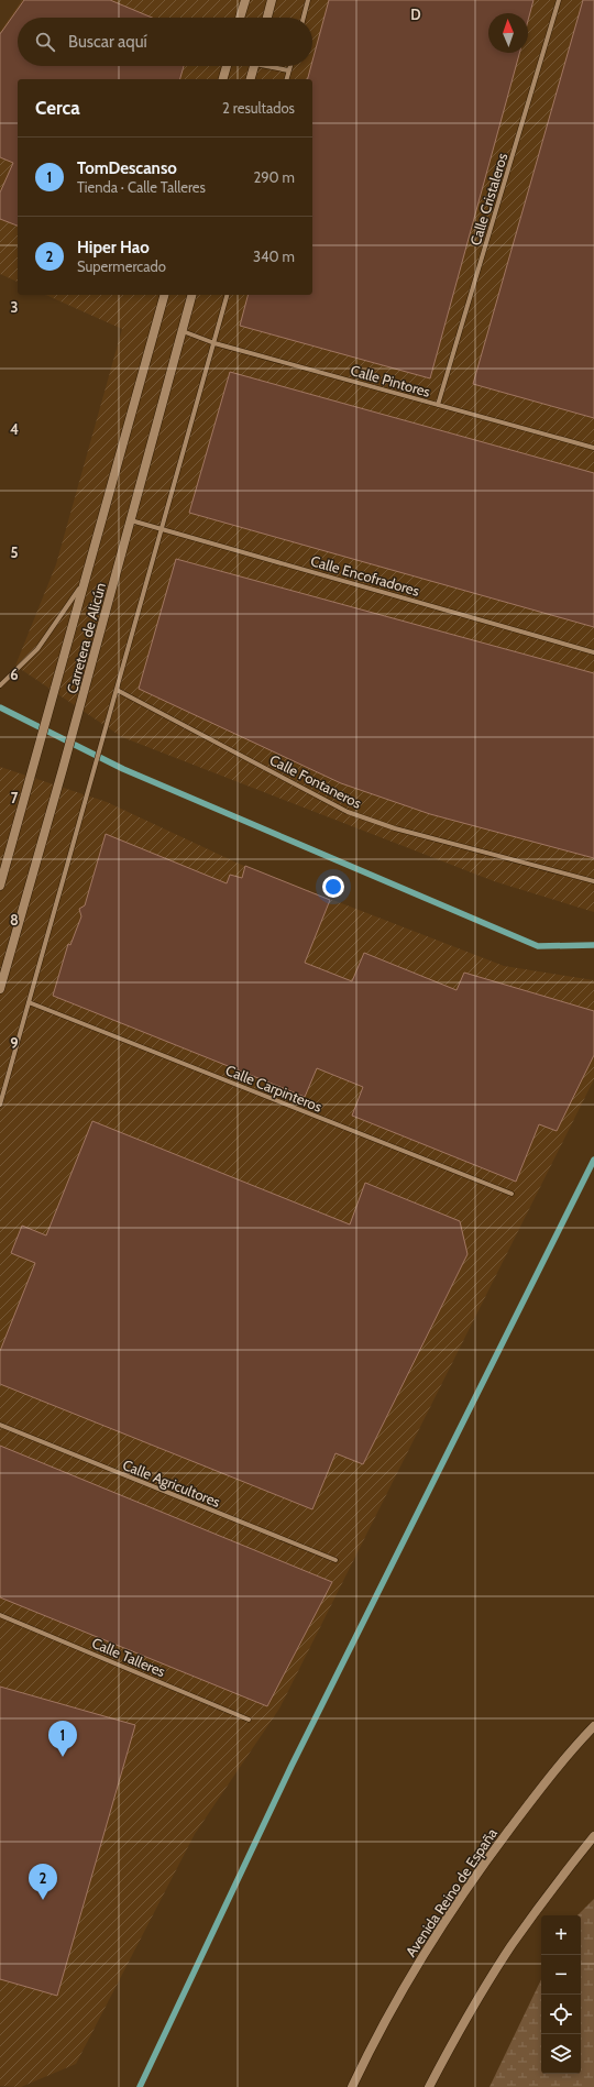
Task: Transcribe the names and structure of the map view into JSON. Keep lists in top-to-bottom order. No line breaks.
{"streets":{"main road":["Carretera de Alicún","Avenida Reino de España"],"street":["Calle Cristaleros","Calle Pintores","Calle Encofradores","Calle Fontaneros","Calle Carpinteros","Calle Agricultores","Calle Talleres"]},"crossings":[["Calle Cristaleros","Calle Pintores"],["Calle Pintores","Carretera de Alicún"],["Calle Encofradores","Carretera de Alicún"]],"north":"top","page":{"search":"Buscar aquí","heading":["Cerca","2 resultados"],"list":[{"mark":"1","name":"TomDescanso","note":"Tienda · Calle Talleres","value":"290 m"},{"mark":"2","name":"Hiper Hao","note":"Supermercado","value":"340 m"}],"pins":["1","2"],"map_buttons":["+","−"]},"grid":{"columns":["D"],"rows":["3","4","5","6","7","8","9"]}}
